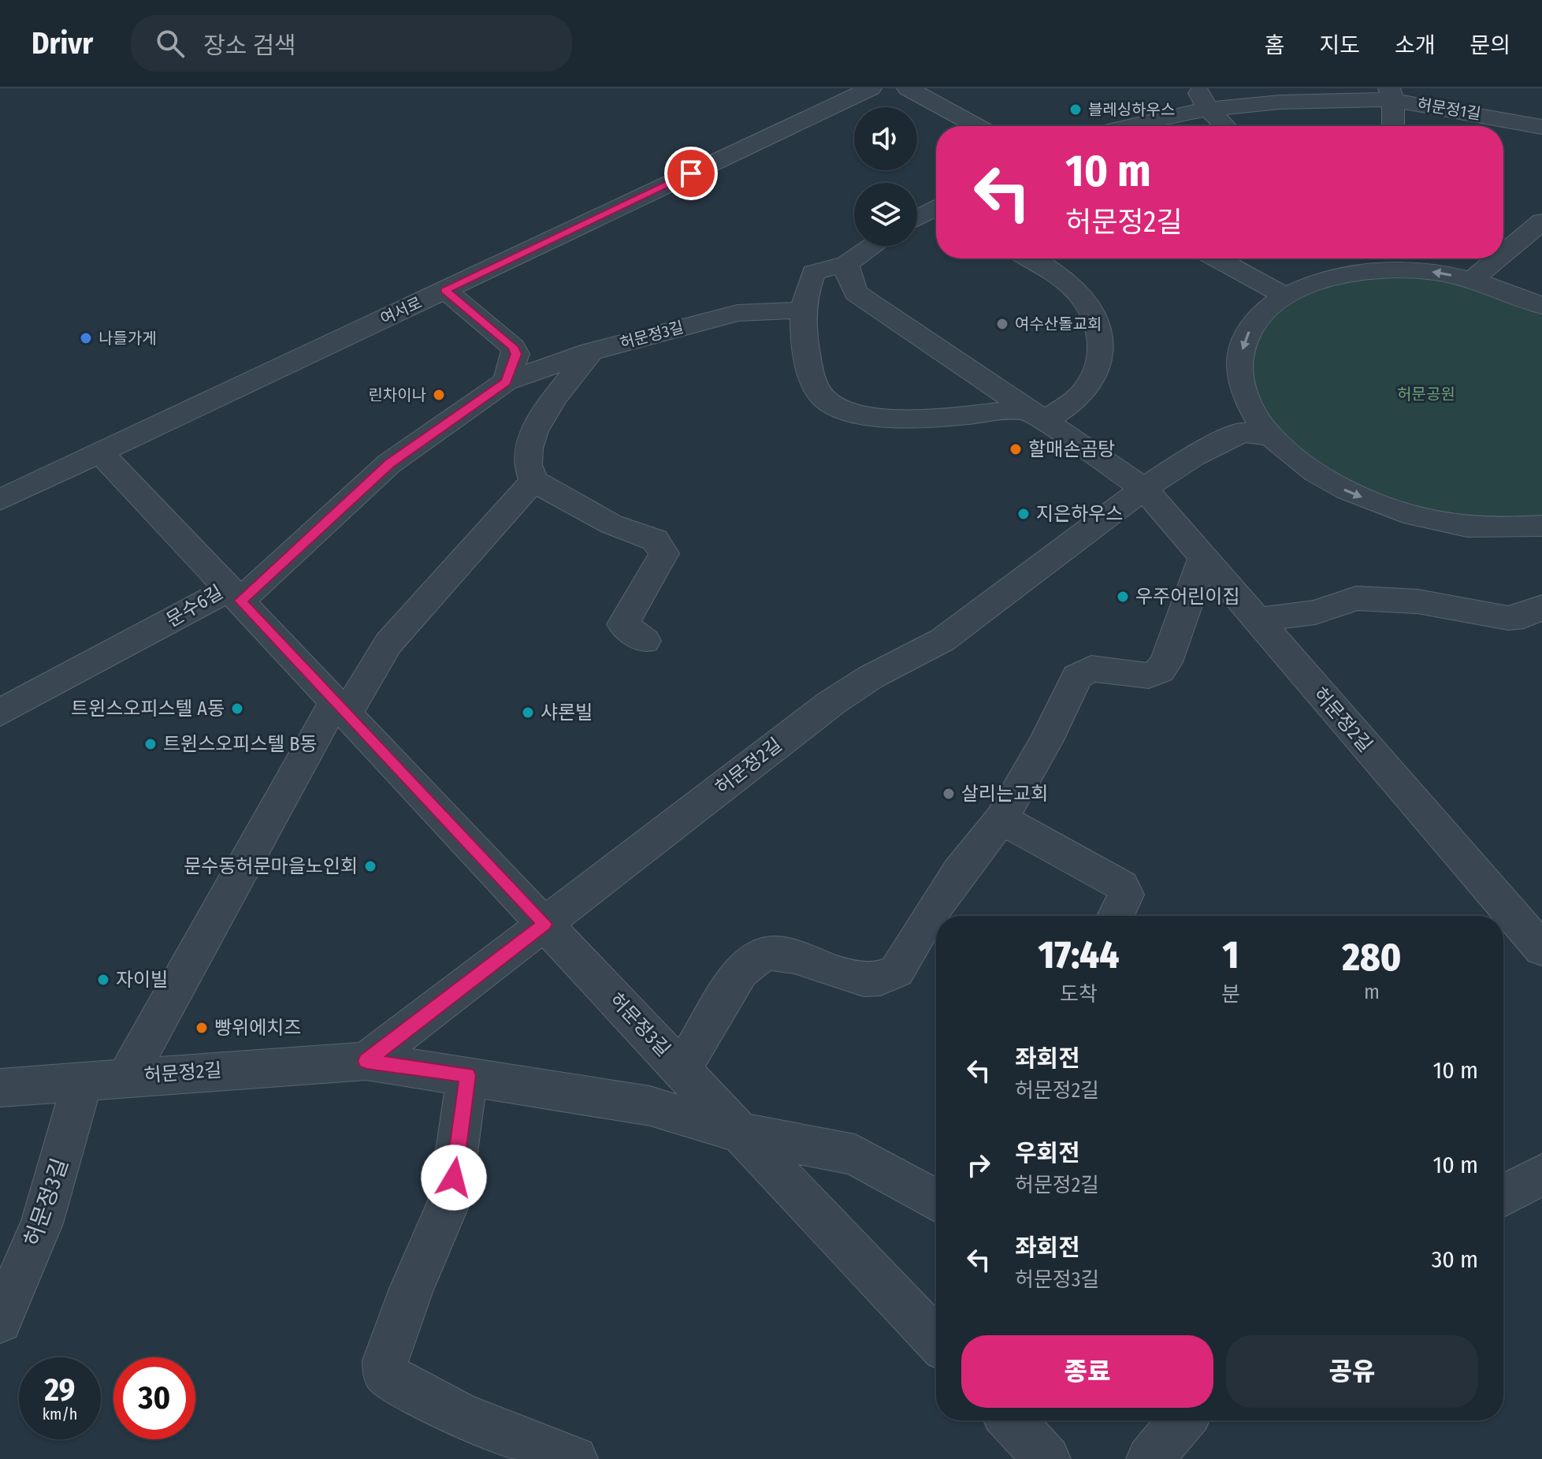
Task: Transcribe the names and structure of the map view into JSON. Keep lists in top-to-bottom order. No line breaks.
{"streets":{"street":["허문정1길","여서로","허문정3길","문수6길","허문정2길"]},"crossings":[["여서로","문수6길"],["허문정3길","문수6길"],["허문정3길","허문정2길"]],"parks":["허문공원"],"places":["블레싱하우스","여수산돌교회","나들가게","린차이나","할매손곰탕","지은하우스","우주어린이집","트윈스오피스텔 A동","샤론빌","트윈스오피스텔 B동","살리는교회","문수동허문마을노인회","자이빌","빵위에치즈"],"page":{"header":"Drivr","search":"장소 검색","nav":["홈","지도","소개","문의"],"turn":["10 m","허문정2길"],"eta":["17:44","도착","1","분","280","m"],"list":[{"name":"좌회전","note":"허문정2길","value":"10 m"},{"name":"우회전","note":"허문정2길","value":"10 m"},{"name":"좌회전","note":"허문정3길","value":"30 m"}],"buttons":["종료","공유"],"speed":"29 km/h","limit":"30"}}
